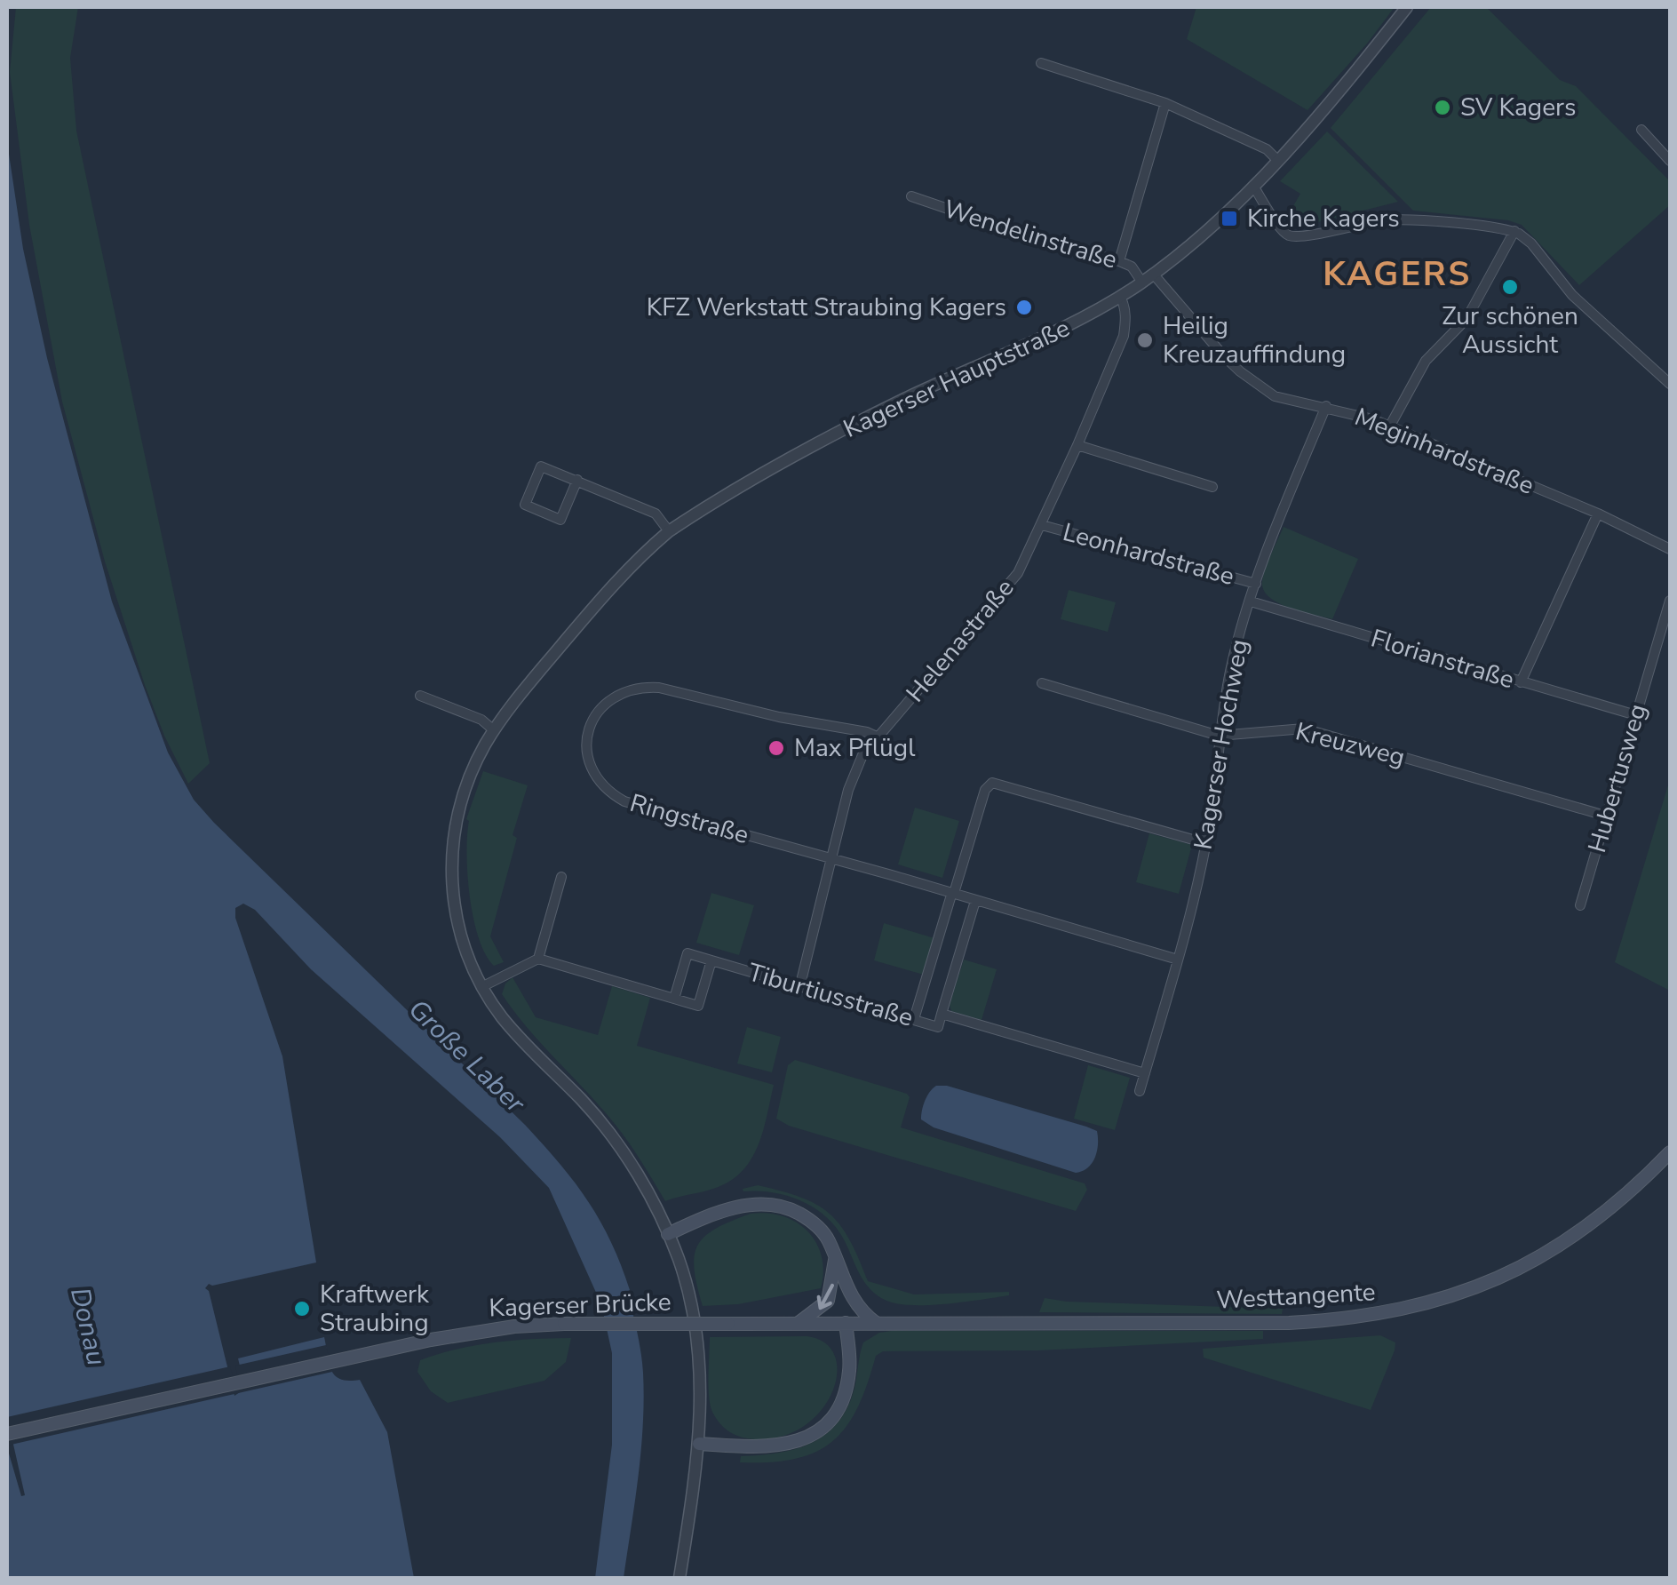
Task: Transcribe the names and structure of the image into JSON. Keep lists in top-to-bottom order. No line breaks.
{"streets":{"main road":["Westtangente","Kagerser Brücke"],"street":["Wendelinstraße","Kagerser Hauptstraße","Meginhardstraße","Leonhardstraße","Helenastraße","Florianstraße","Kagerser Hochweg","Kreuzweg","Hubertusweg","Ringstraße","Tiburtiusstraße"]},"crossings":[["Wendelinstraße","Kagerser Hauptstraße"],["Kagerser Hauptstraße","Meginhardstraße"],["Kagerser Hauptstraße","Helenastraße"],["Meginhardstraße","Kagerser Hochweg"],["Leonhardstraße","Helenastraße"],["Leonhardstraße","Kagerser Hochweg"],["Helenastraße","Ringstraße"],["Helenastraße","Tiburtiusstraße"],["Florianstraße","Kagerser Hochweg"],["Florianstraße","Hubertusweg"],["Kagerser Hochweg","Kreuzweg"],["Kagerser Hochweg","Ringstraße"],["Kagerser Hochweg","Tiburtiusstraße"],["Kreuzweg","Hubertusweg"],["Westtangente","Kagerser Brücke"]],"districts":["KAGERS"],"water":["Große Laber","Donau"],"places":{"other":["SV Kagers","Zur schönen Aussicht","KFZ Werkstatt Straubing Kagers","Heilig Kreuzauffindung","Max Pflügl","Kraftwerk Straubing"],"transit":["Kirche Kagers"]}}
